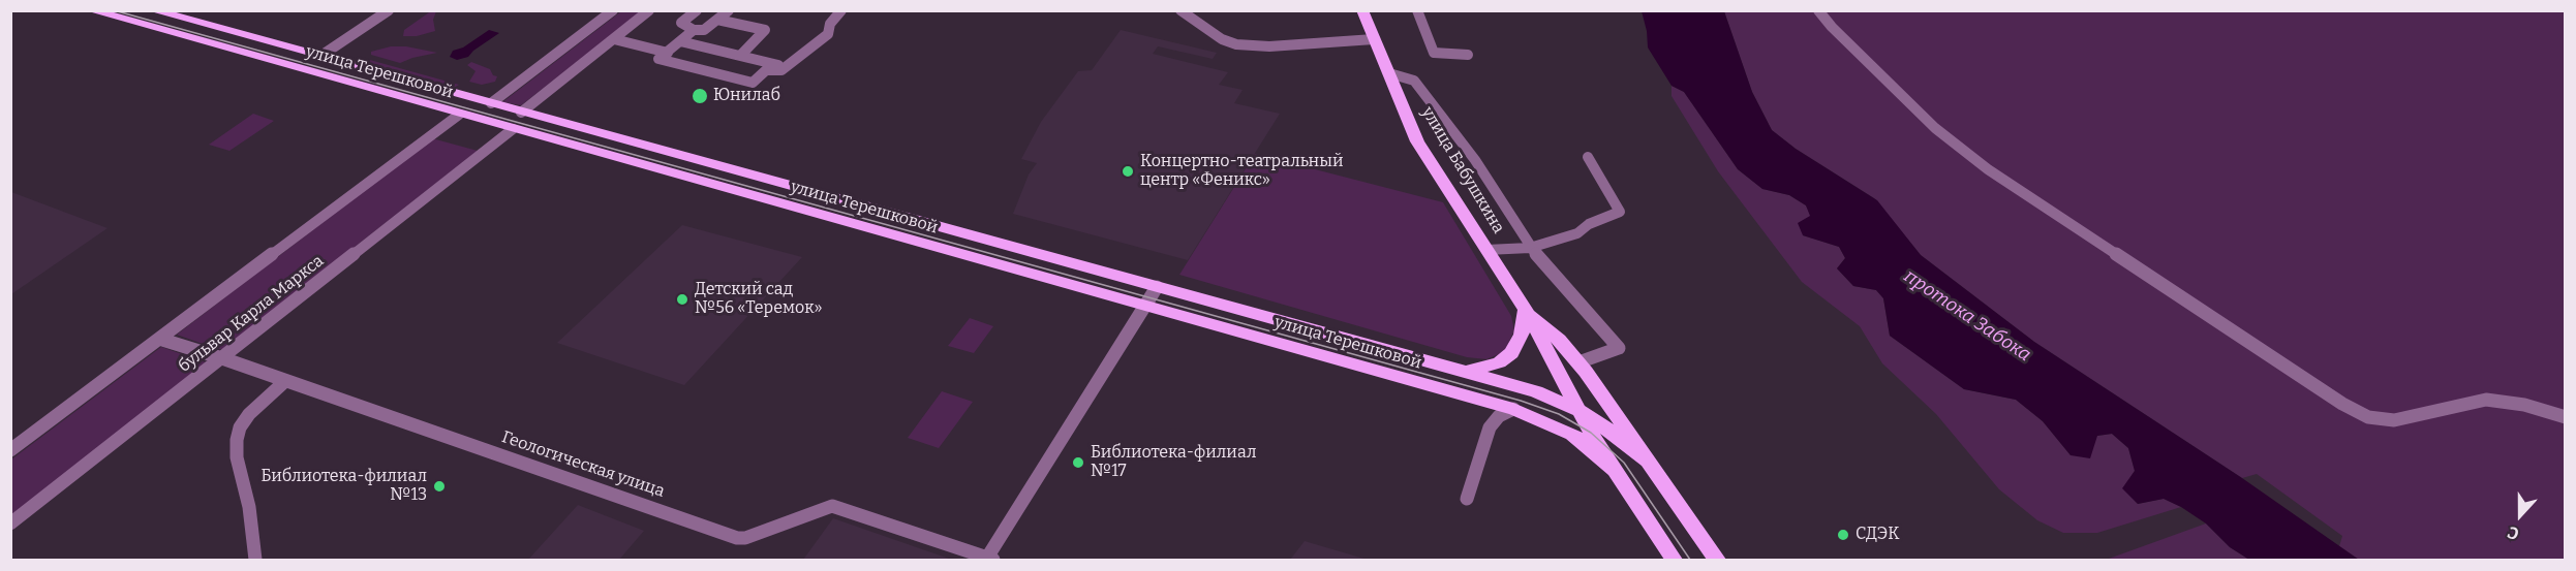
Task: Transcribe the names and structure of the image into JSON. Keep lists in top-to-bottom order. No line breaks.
{"streets":{"main road":["улица Терешковой","улица Бабушкина"],"street":["бульвар Карла Маркса","Геологическая улица"]},"crossings":[["улица Терешковой","улица Бабушкина"],["улица Терешковой","бульвар Карла Маркса"],["бульвар Карла Маркса","Геологическая улица"]],"water":["протока Забока"],"places":["Юнилаб","Концертно-театральный центр «Феникс»","Детский сад №56 «Теремок»","Библиотека-филиал №17","Библиотека-филиал №13","СДЭК"],"north":"bottom"}
